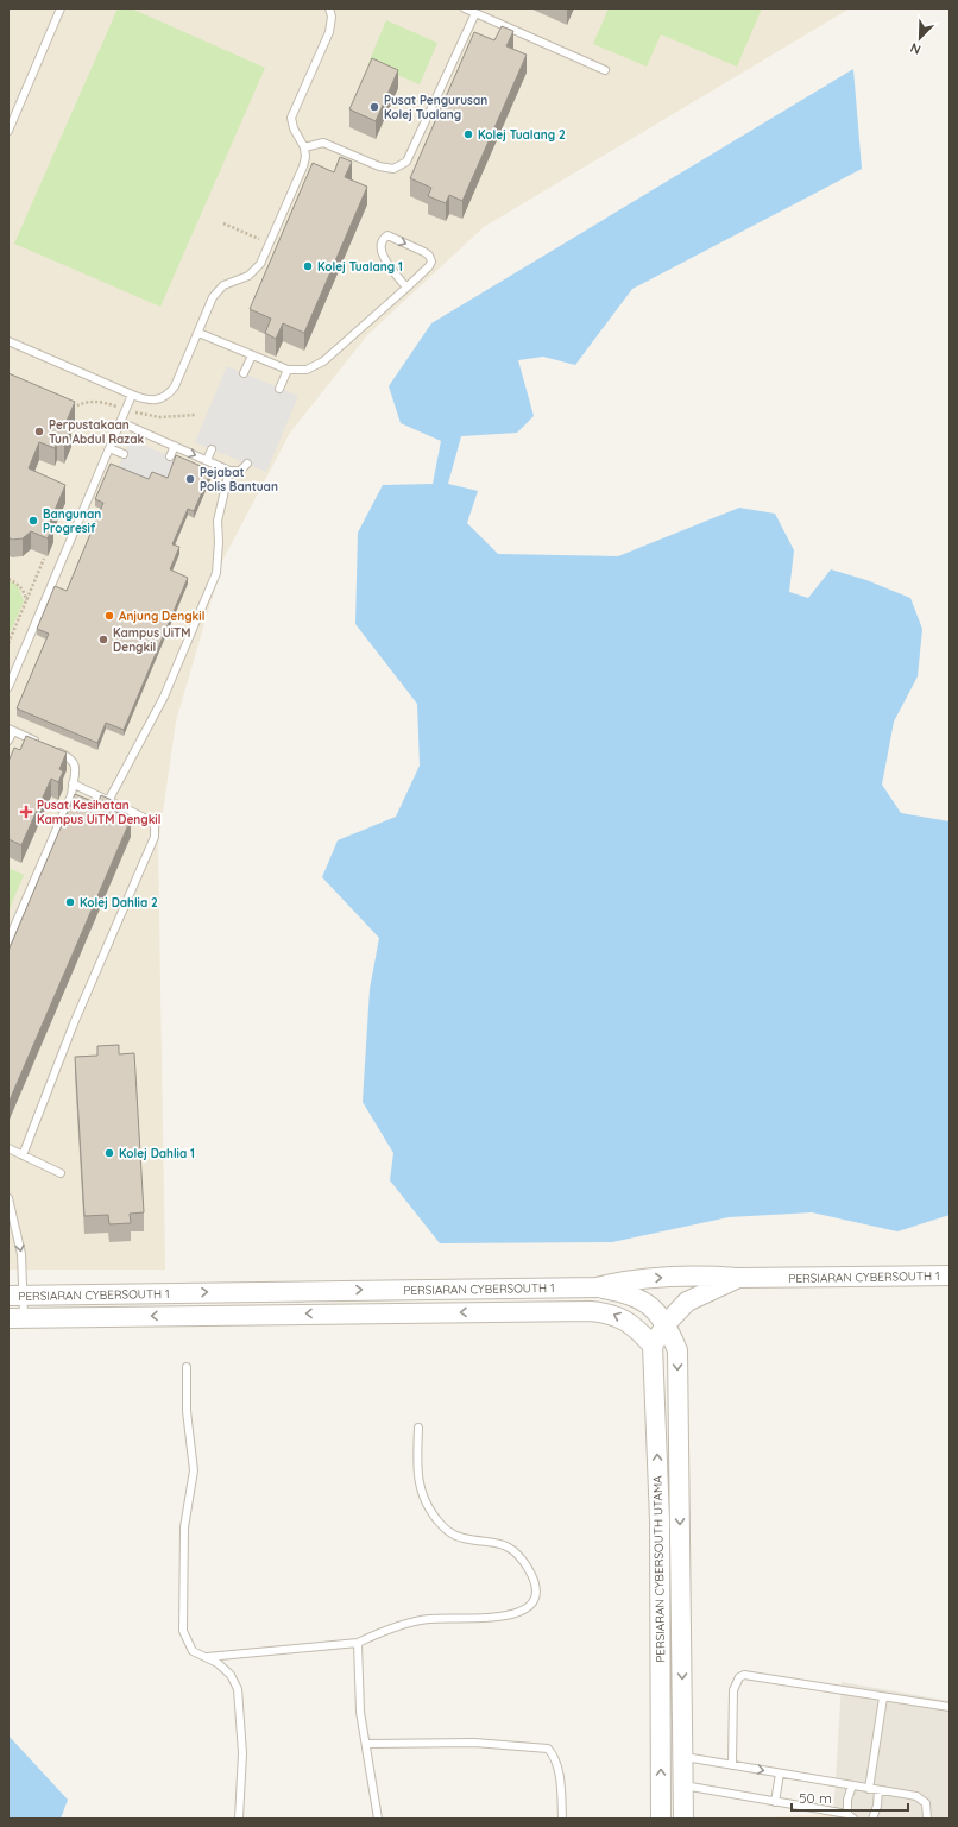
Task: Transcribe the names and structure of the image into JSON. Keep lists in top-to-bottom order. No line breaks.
{"streets":{"street":["PERSIARAN CYBERSOUTH 1","PERSIARAN CYBERSOUTH UTAMA"]},"crossings":[["PERSIARAN CYBERSOUTH 1","PERSIARAN CYBERSOUTH UTAMA"]],"places":{"other":["Pusat Pengurusan Kolej Tualang","Kolej Tualang 2","Kolej Tualang 1","Perpustakaan Tun Abdul Razak","Pejabat Polis Bantuan","Bangunan Progresif","Anjung Dengkil","Kampus UiTM Dengkil","Kolej Dahlia 2","Kolej Dahlia 1"],"health":["Pusat Kesihatan Kampus UiTM Dengkil"]},"scale_bar":"50 m","north":"bottom left"}
